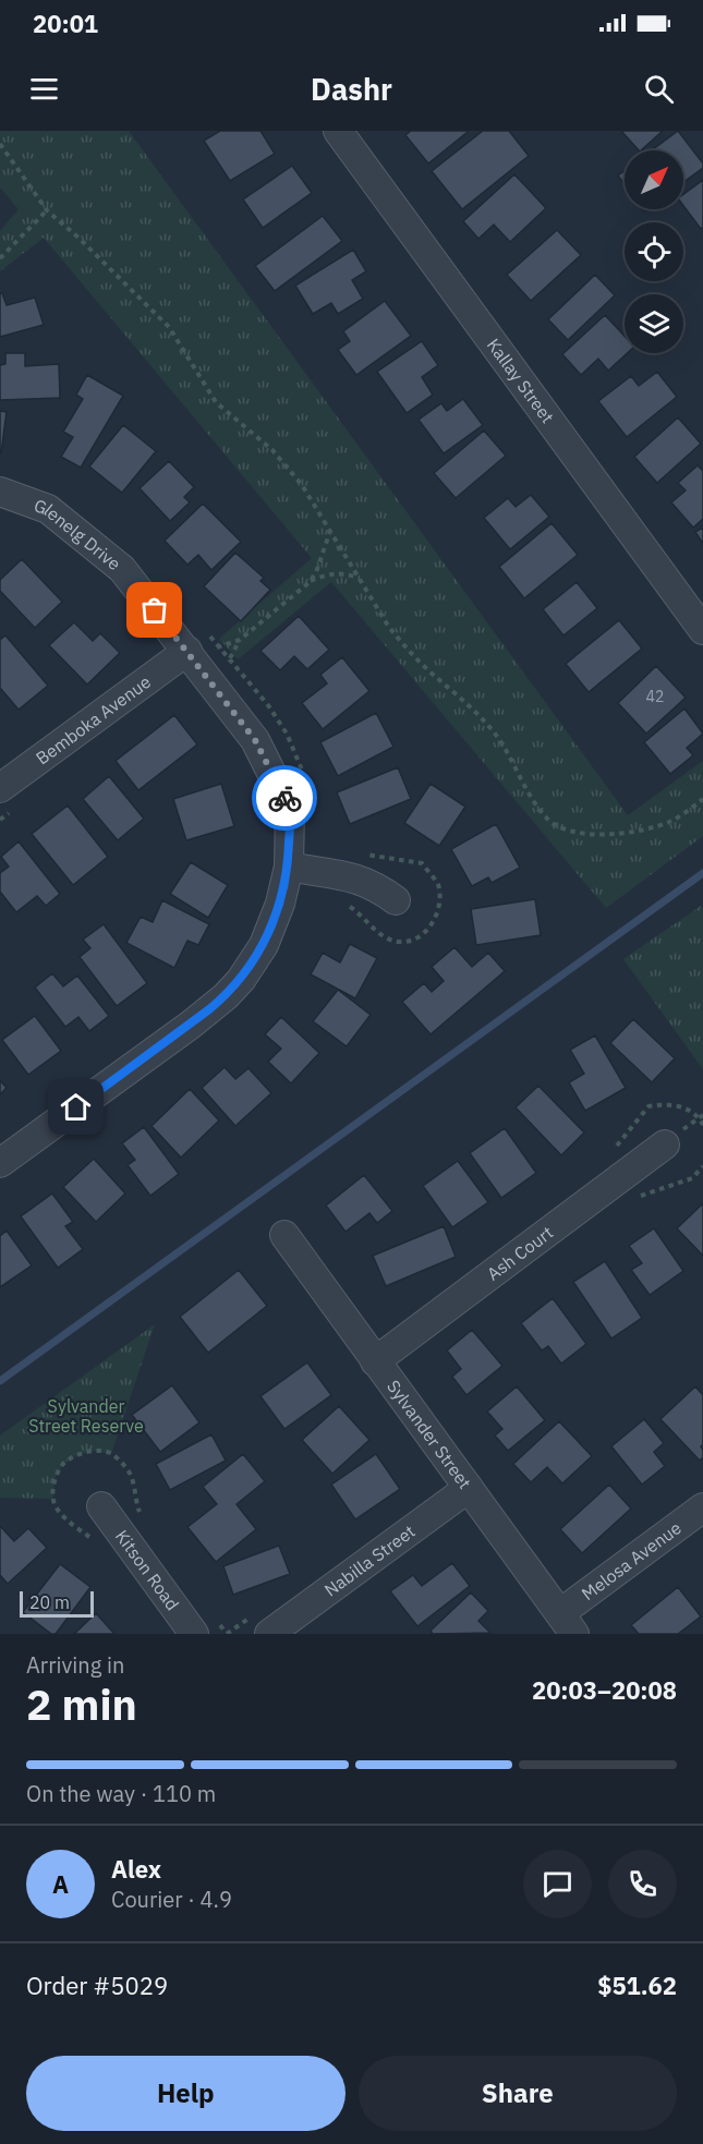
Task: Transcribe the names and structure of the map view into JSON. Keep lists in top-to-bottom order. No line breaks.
{"streets":{"street":["Kallay Street","Glenelg Drive","Bemboka Avenue","Ash Court","Sylvander Street","Nabilla Street","Melosa Avenue","Kitson Road"]},"crossings":[["Glenelg Drive","Bemboka Avenue"],["Ash Court","Sylvander Street"],["Sylvander Street","Nabilla Street"],["Sylvander Street","Melosa Avenue"]],"parks":["Sylvander Street Reserve"],"house_numbers":["42"],"scale_bar":"20 m","north":"top right","page":{"status":"20:01","header":"Dashr","scale":"20 m","heading":["2 min","Arriving in","20:03–20:08"],"panel":["Alex","Courier · 4.9","Order #5029","$51.62"],"bar":"On the way · 110 m","round":"A","buttons":["Help","Share"]}}
